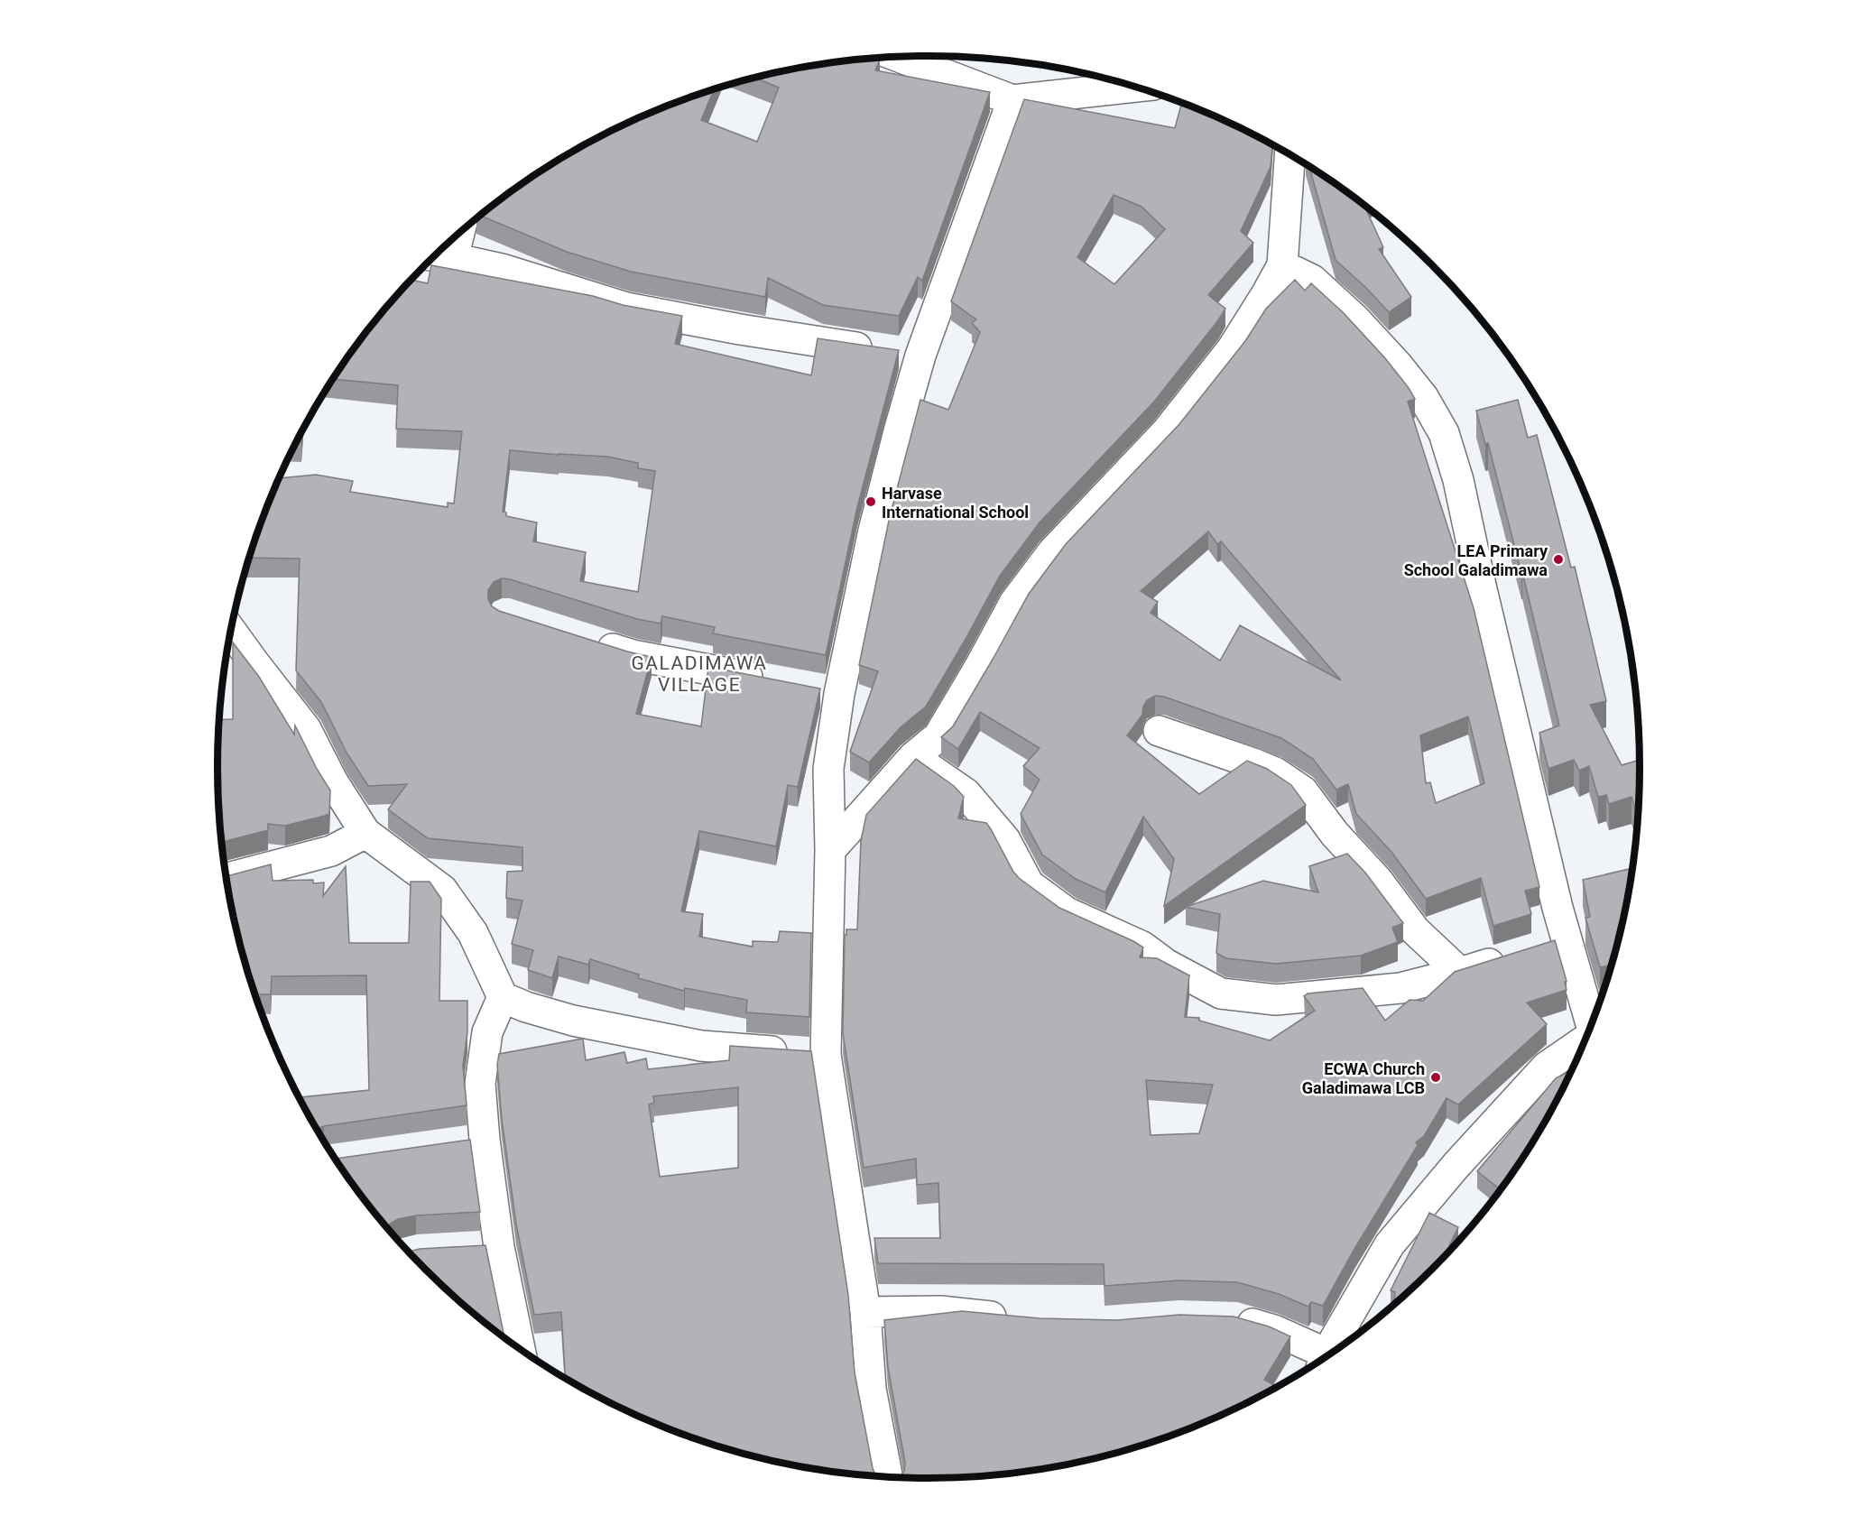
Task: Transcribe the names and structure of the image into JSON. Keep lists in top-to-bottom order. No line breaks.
{"districts":["GALADIMAWA VILLAGE"],"places":["Harvase International School","LEA Primary School Galadimawa","ECWA Church Galadimawa LCB"]}
